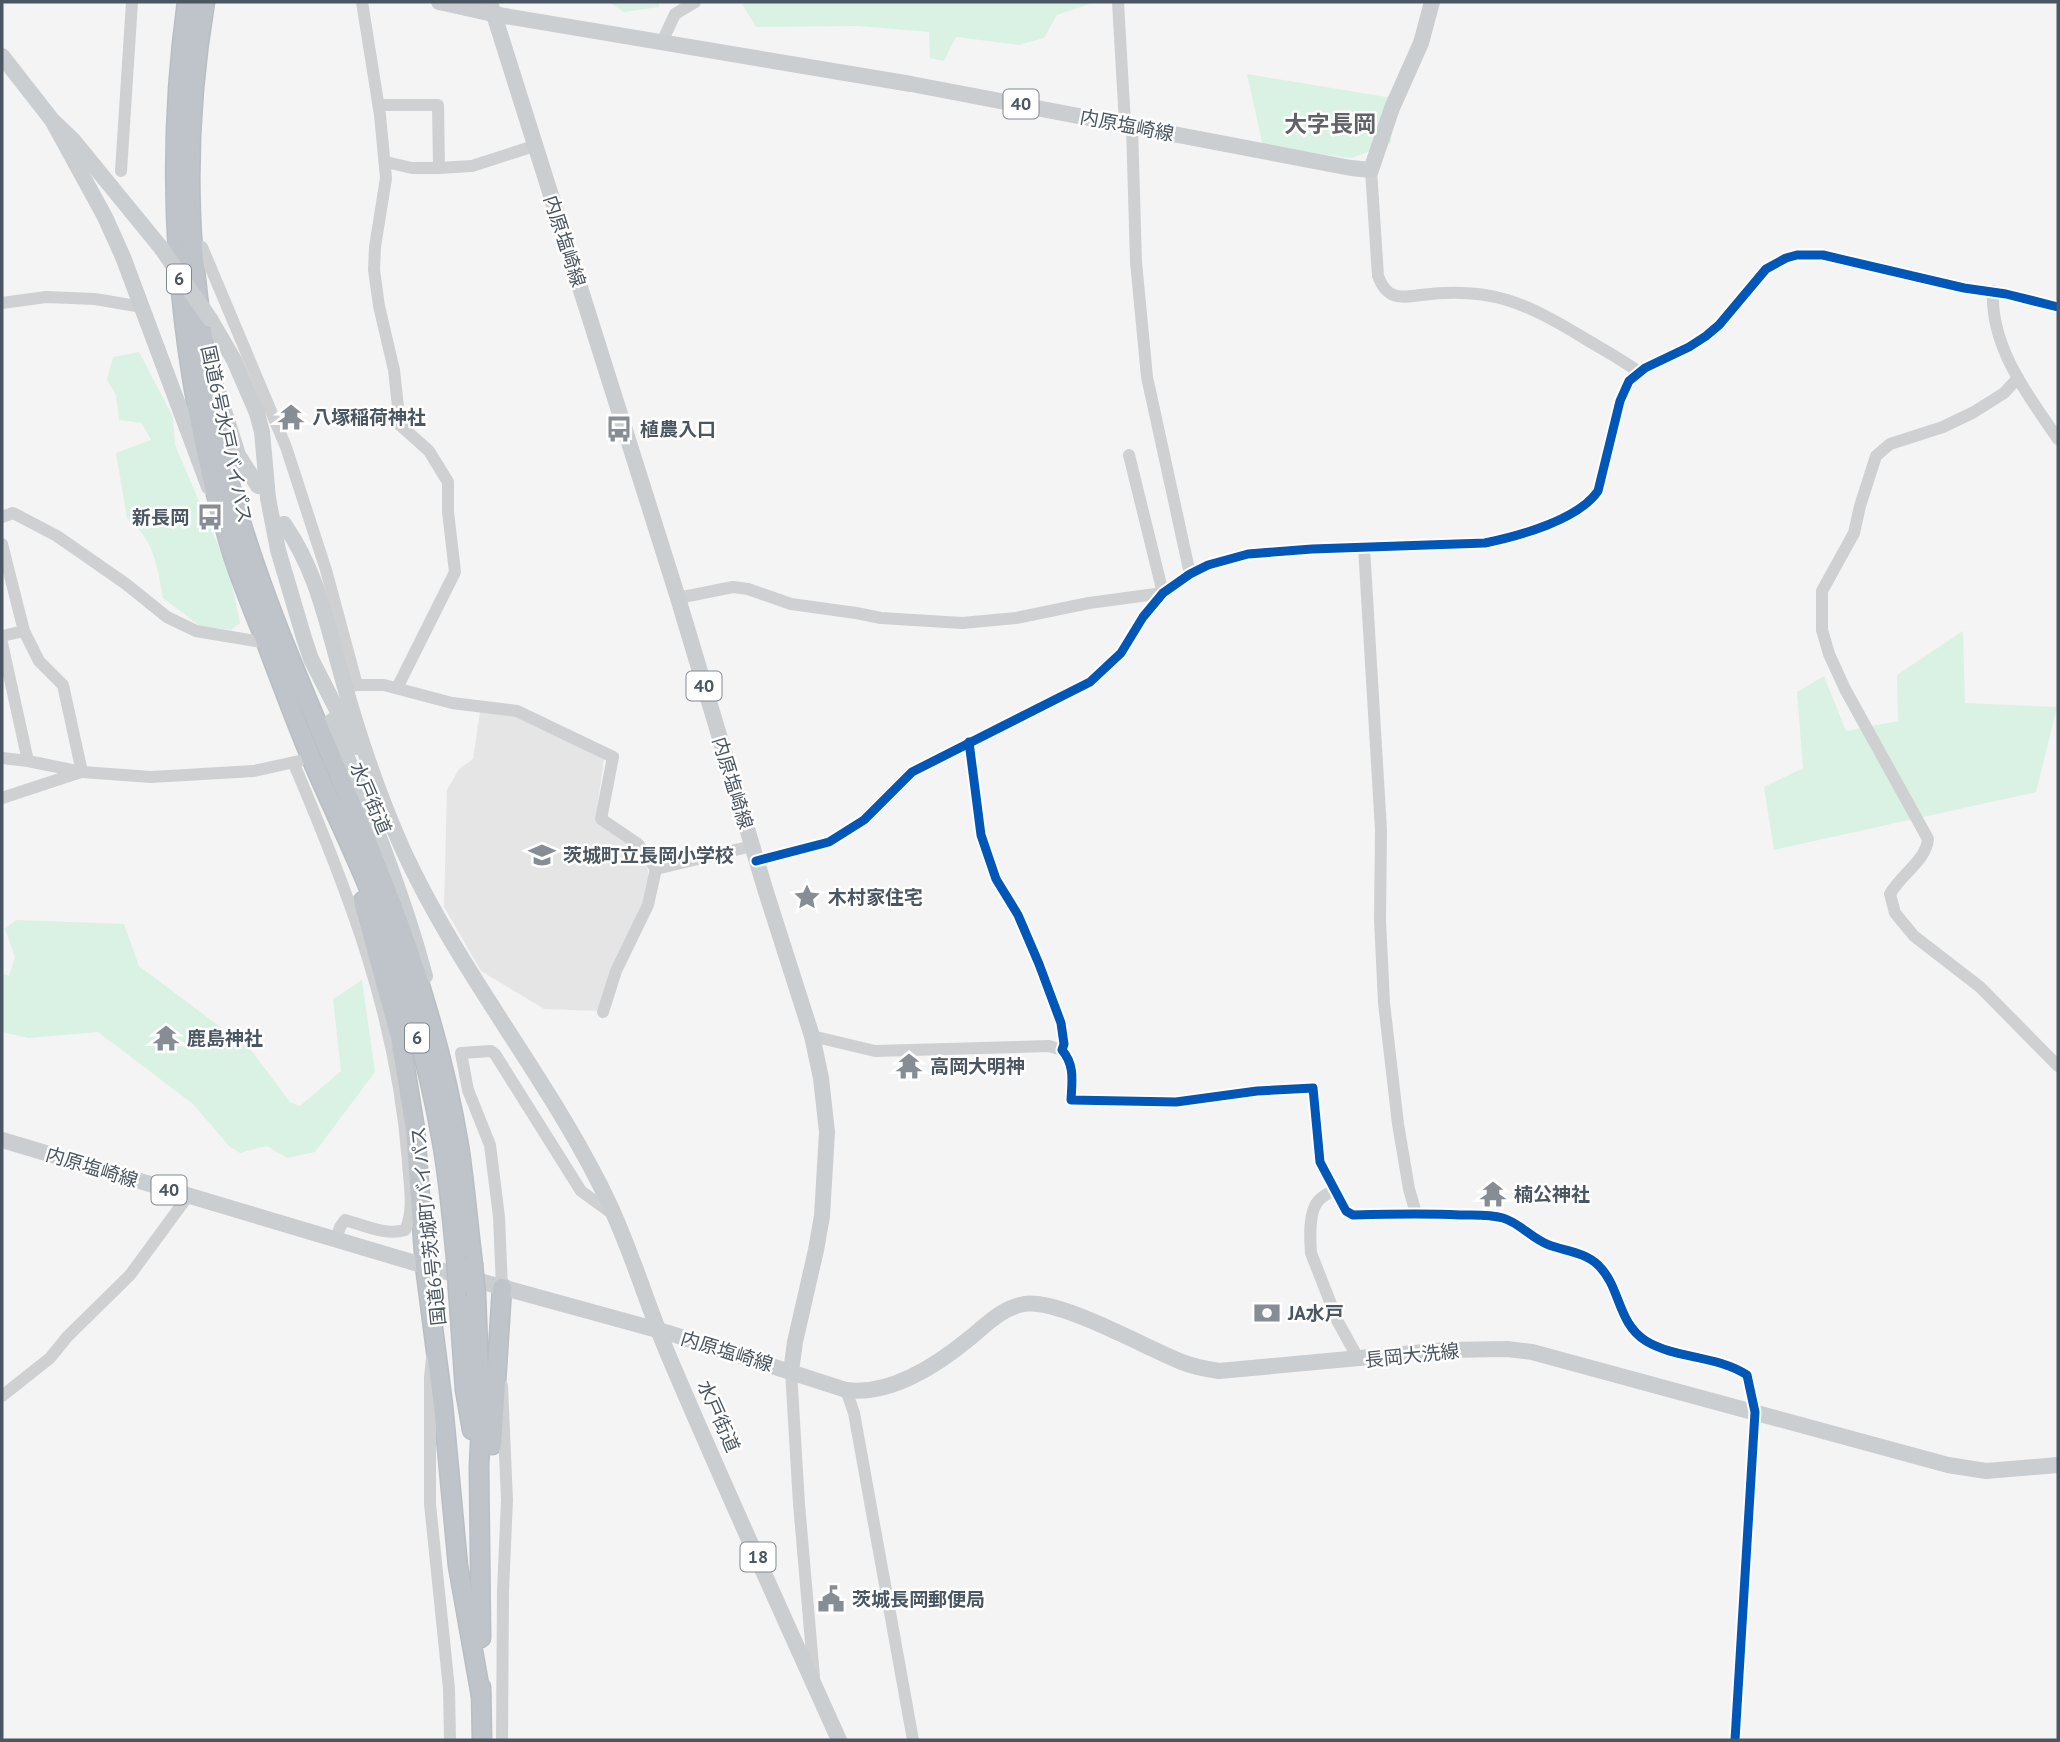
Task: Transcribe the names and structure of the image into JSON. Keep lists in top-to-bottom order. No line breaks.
{"streets":{"highway":["6","国道6号水戸バイパス","水戸街道","国道6号茨城町バイパス"],"main road":["40","内原塩崎線","長岡大洗線","18"]},"crossings":[["40","内原塩崎線"],["40","水戸街道"],["内原塩崎線","水戸街道"],["内原塩崎線","長岡大洗線"],["国道6号水戸バイパス","水戸街道"],["水戸街道","国道6号茨城町バイパス"]],"districts":["大字長岡"],"places":{"temple":["八塚稲荷神社","鹿島神社","高岡大明神","楠公神社"],"bus stop":["植農入口","新長岡"],"school or university":["茨城町立長岡小学校"],"place":["木村家住宅"],"bank":["JA水戸"],"public building":["茨城長岡郵便局"]}}
